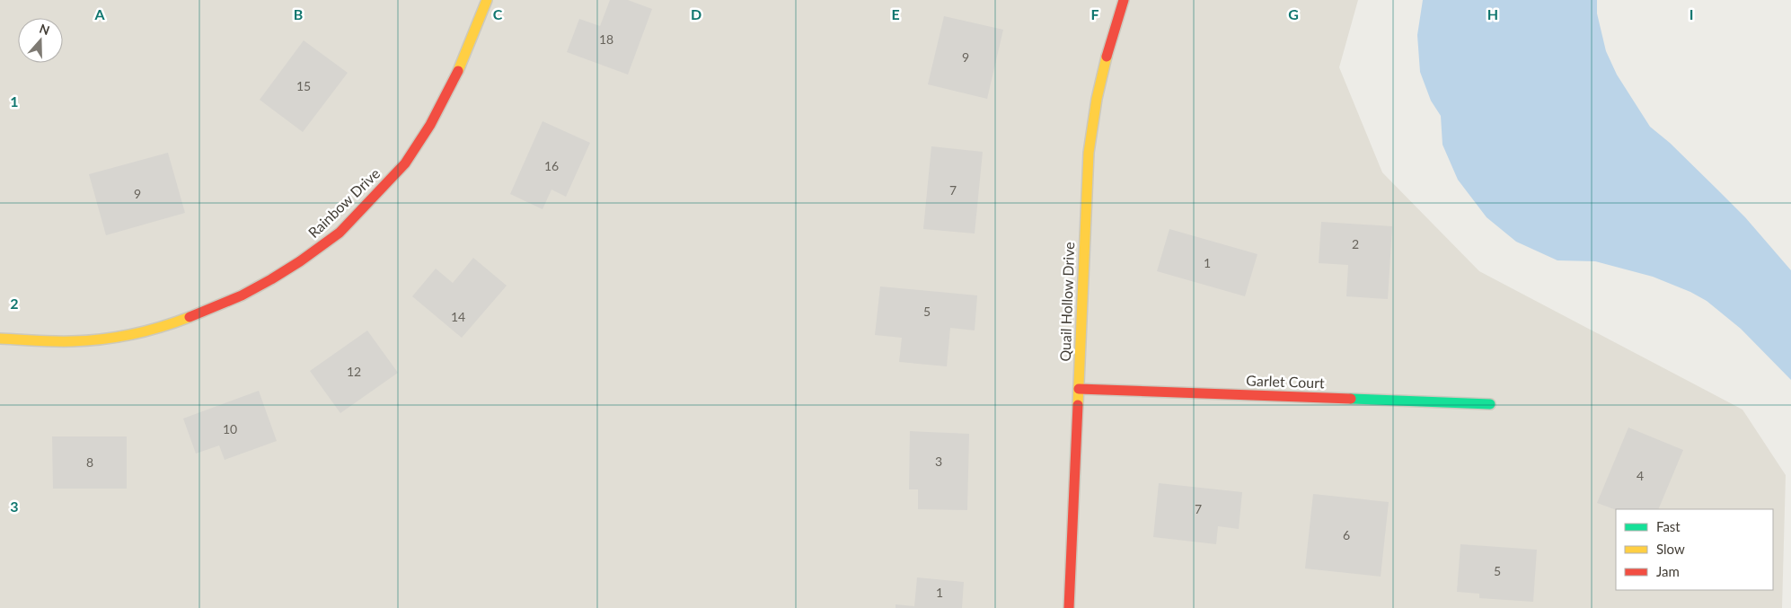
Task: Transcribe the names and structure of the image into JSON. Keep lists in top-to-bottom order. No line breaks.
{"streets":{"street":["Rainbow Drive","Quail Hollow Drive","Garlet Court"]},"crossings":[["Quail Hollow Drive","Garlet Court"]],"house_numbers":["18","9","15","16","7","9","2","1","5","14","12","10","3","8","4","7","6","5","1"],"legend":["Fast","Slow","Jam"],"north":"top","grid":{"columns":["A","B","C","D","E","F","G","H","I"],"rows":["1","2","3"]}}
